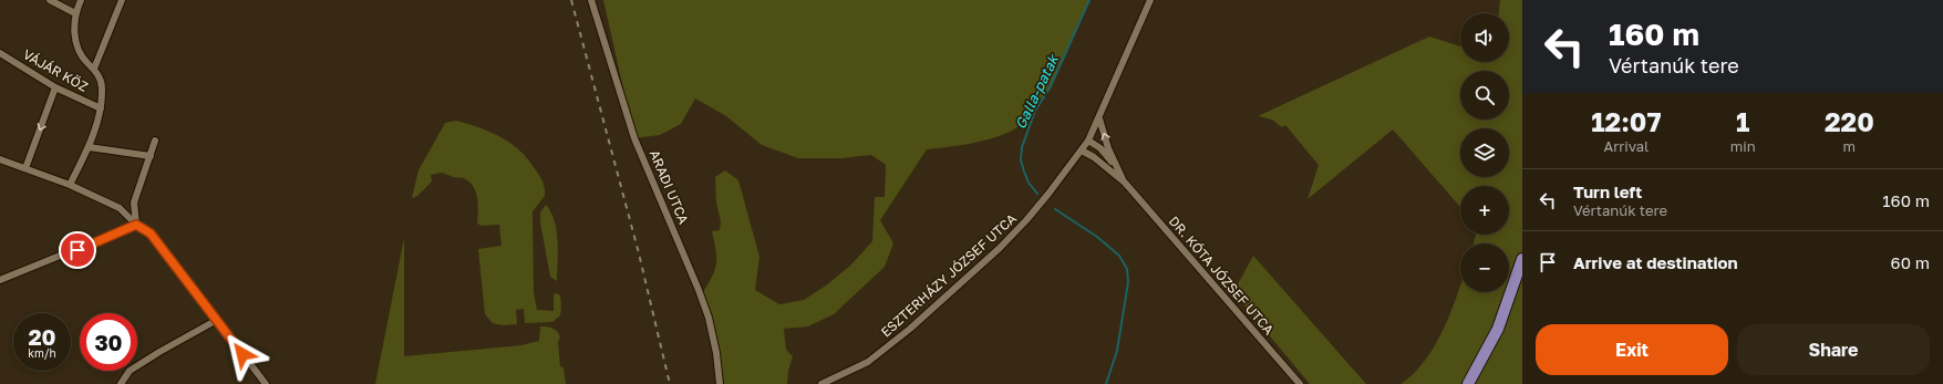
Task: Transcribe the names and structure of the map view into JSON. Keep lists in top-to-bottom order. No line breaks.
{"streets":{"street":["VÁJÁR KÖZ","ARADI UTCA","ESZTERHÁZY JÓZSEF UTCA","DR. KÓTA JÓZSEF UTCA"]},"crossings":[["ESZTERHÁZY JÓZSEF UTCA","DR. KÓTA JÓZSEF UTCA"]],"water":["Galla-patak"],"page":{"turn":["160 m","Vértanúk tere"],"map_buttons":["+","−"],"eta":["12:07","Arrival","1","min","220","m"],"list":[{"name":"Turn left","note":"Vértanúk tere","value":"160 m"},{"name":"Arrive at destination","value":"60 m"}],"speed":"20 km/h","limit":"30","buttons":["Exit","Share"]}}
